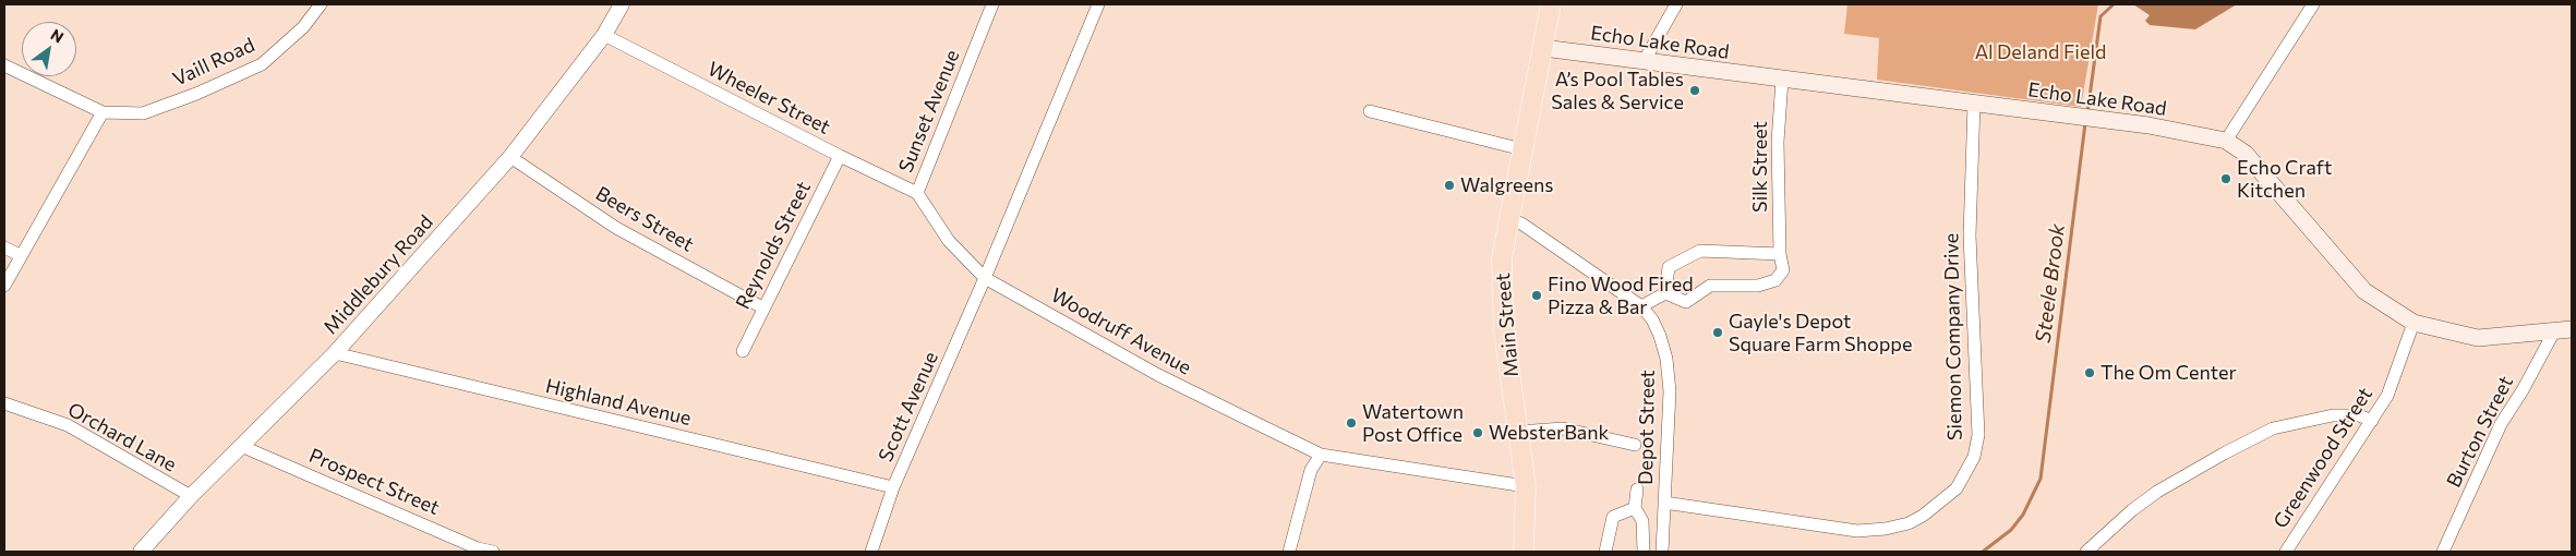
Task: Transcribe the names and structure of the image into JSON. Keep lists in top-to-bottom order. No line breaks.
{"streets":{"main road":["Echo Lake Road","Main Street"],"street":["Vaill Road","Wheeler Street","Sunset Avenue","Silk Street","Beers Street","Reynolds Street","Middlebury Road","Woodruff Avenue","Siemon Company Drive","Highland Avenue","Scott Avenue","Depot Street","Burton Street","Orchard Lane","Greenwood Street","Prospect Street"]},"crossings":[["Echo Lake Road","Silk Street"],["Echo Lake Road","Main Street"],["Echo Lake Road","Siemon Company Drive"],["Echo Lake Road","Burton Street"],["Echo Lake Road","Greenwood Street"],["Wheeler Street","Sunset Avenue"],["Wheeler Street","Reynolds Street"],["Wheeler Street","Middlebury Road"],["Sunset Avenue","Woodruff Avenue"],["Sunset Avenue","Scott Avenue"],["Beers Street","Reynolds Street"],["Beers Street","Middlebury Road"],["Middlebury Road","Highland Avenue"],["Middlebury Road","Orchard Lane"],["Middlebury Road","Prospect Street"],["Main Street","Woodruff Avenue"],["Main Street","Depot Street"],["Woodruff Avenue","Scott Avenue"],["Siemon Company Drive","Depot Street"],["Highland Avenue","Scott Avenue"]],"water":["Steele Brook"],"parks":["Al Deland Field"],"places":["A’s Pool Tables Sales & Service","Echo Craft Kitchen","Walgreens","Fino Wood Fired Pizza & Bar","Gayle's Depot Square Farm Shoppe","The Om Center","Watertown Post Office","WebsterBank"],"north":"top right"}
